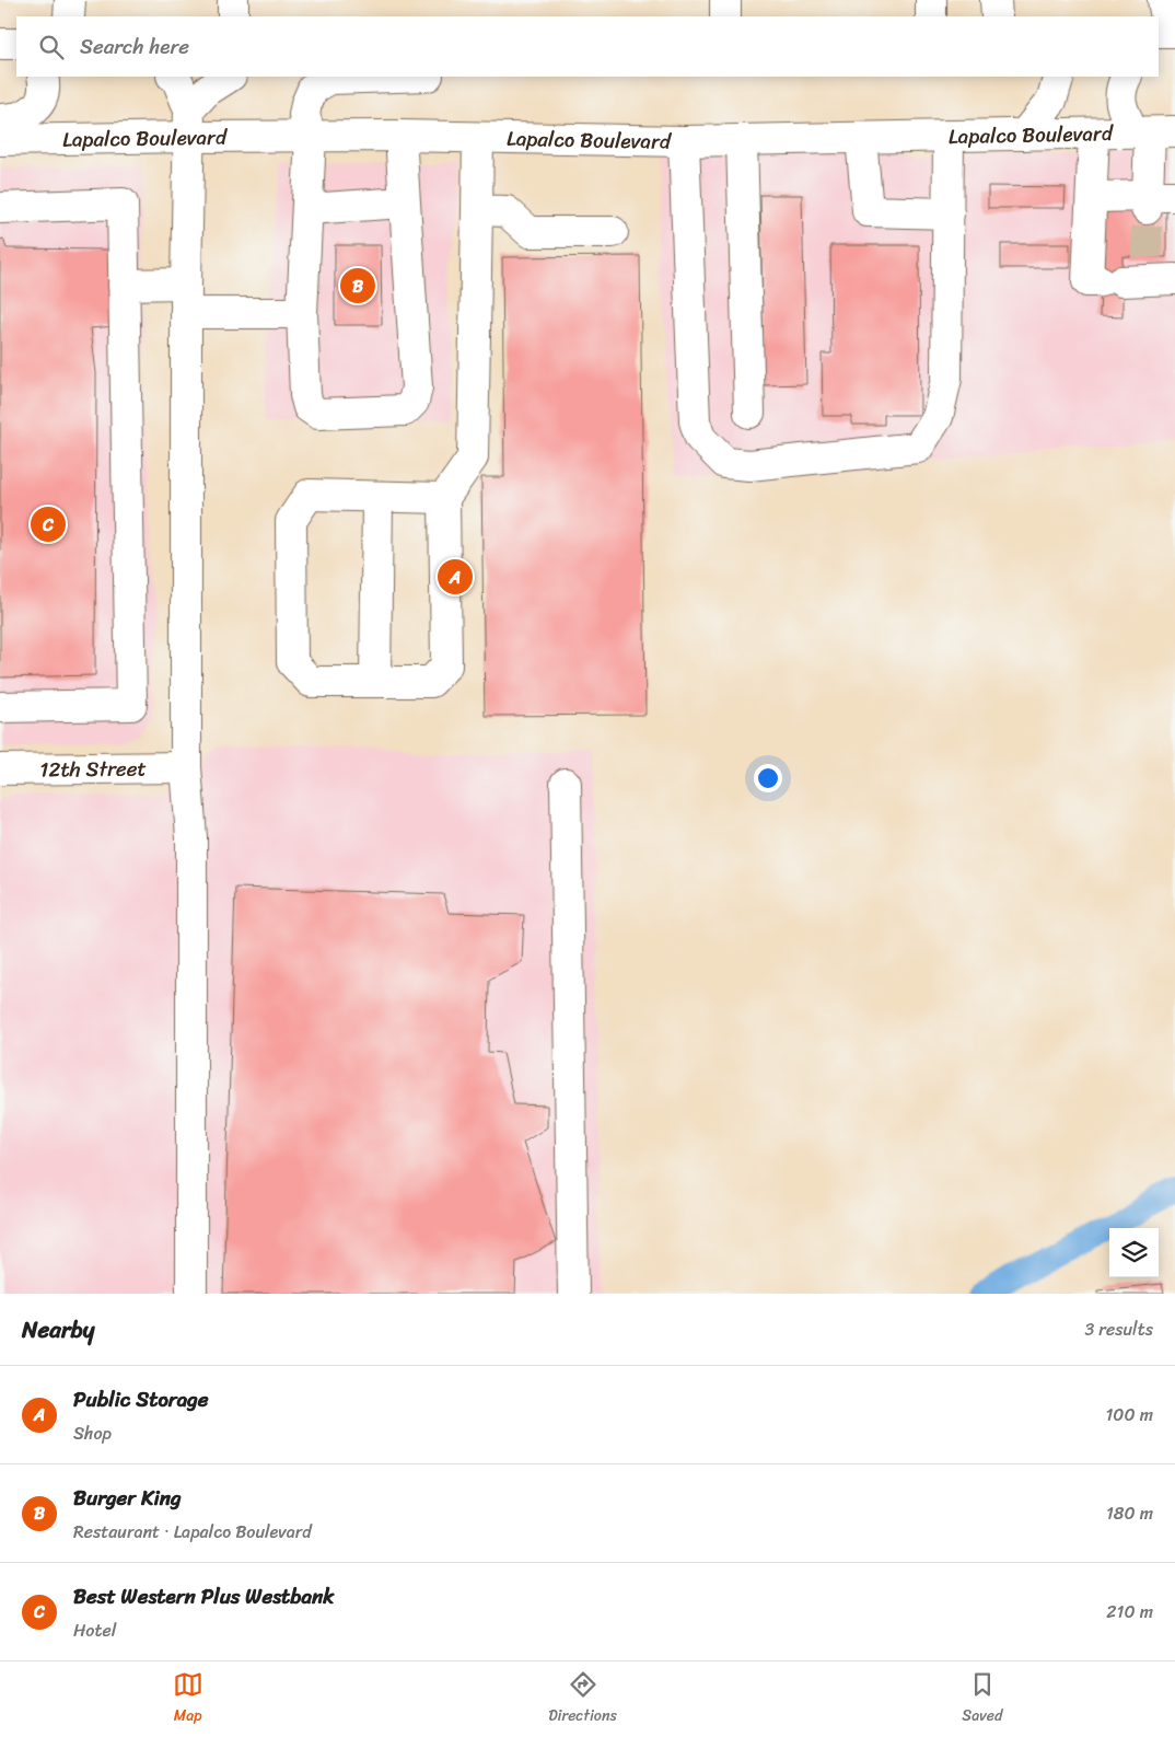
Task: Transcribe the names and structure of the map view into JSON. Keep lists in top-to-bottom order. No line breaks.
{"streets":{"main road":["Lapalco Boulevard","12th Street"]},"page":{"search":"Search here","pins":["B","C","A"],"heading":["Nearby","3 results"],"list":[{"mark":"A","name":"Public Storage","note":"Shop","value":"100 m"},{"mark":"B","name":"Burger King","note":"Restaurant · Lapalco Boulevard","value":"180 m"},{"mark":"C","name":"Best Western Plus Westbank","note":"Hotel","value":"210 m"}],"nav":["Map","Directions","Saved"]}}
